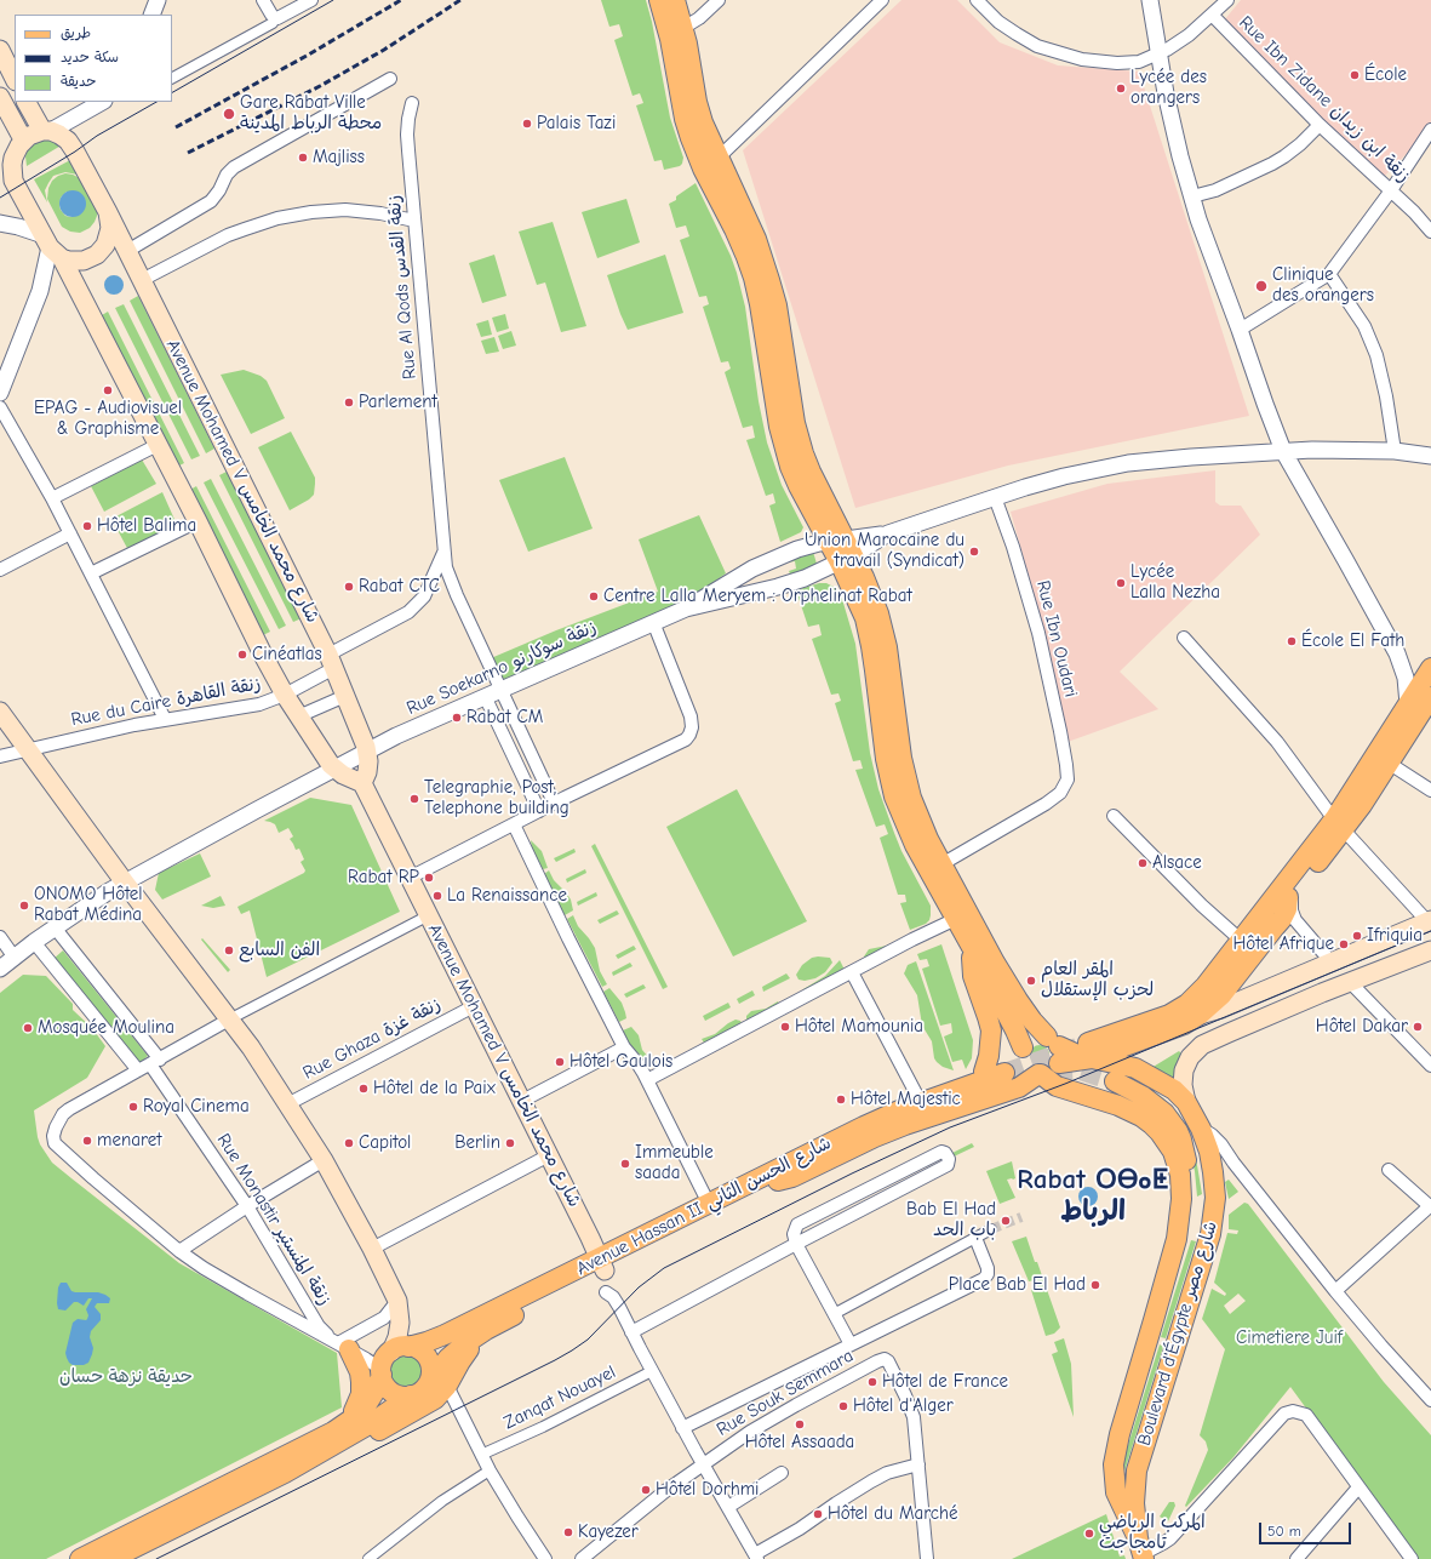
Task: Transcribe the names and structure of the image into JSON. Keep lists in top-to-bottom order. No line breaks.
{"streets":{"main road":["Avenue Mohamed V شارع محمد الخامس","Avenue Hassan II شارع الحسن الثاني","Boulevard d'Égypte شارع مصر"],"street":["Rue Ibn Zidane زنقة ابن زيدان","Rue Al Qods زنقة القدس","Rue Ibn Oudari","Rue Soekarno زنقة سوكارنو","Rue du Caire زنقة القاهرة","Rue Ghaza زنقة غزة","Rue Monastir زنقة المنستير","Rue Souk Semmara","Zanqat Nouayel"]},"crossings":[["Rue Al Qods زنقة القدس","Rue Soekarno زنقة سوكارنو"],["Rue Al Qods زنقة القدس","Rue du Caire زنقة القاهرة"],["Avenue Mohamed V شارع محمد الخامس","Rue Soekarno زنقة سوكارنو"],["Avenue Mohamed V شارع محمد الخامس","Rue du Caire زنقة القاهرة"],["Avenue Mohamed V شارع محمد الخامس","Rue Ghaza زنقة غزة"],["Avenue Mohamed V شارع محمد الخامس","Avenue Hassan II شارع الحسن الثاني"],["Rue Ibn Oudari","Rue Soekarno زنقة سوكارنو"],["Rue Soekarno زنقة سوكارنو","Rue Monastir زنقة المنستير"]],"districts":["Rabat ⵔⴱⴰⵟ الرباط"],"parks":["Cimetiere Juif","حديقة نزهة حسان"],"places":["École","Lycée des orangers","Gare Rabat Ville محطة الرباط المدينة","Palais Tazi","Majliss","Clinique des orangers","EPAG - Audiovisuel & Graphisme","Parlement","Hôtel Balima","Union Marocaine du travail (Syndicat)","Lycée Lalla Nezha","Rabat CTC","Centre Lalla Meryem : Orphelinat Rabat","École El Fath","Cinéatlas","Rabat CM","Telegraphie, Post, Telephone building","Alsace","Rabat RP","La Renaissance","ONOMO Hôtel Rabat Médina","Ifriquia","Hôtel Afrique","الفن السابع","المقر العام لحزب الإستقلال","Hôtel Mamounia","Hôtel Dakar","Mosquée Moulina","Hôtel Gaulois","Hôtel de la Paix","Hôtel Majestic","Royal Cinema","menaret","Capitol","Berlin","Immeuble saada","Bab El Had باب الحد","Place Bab El Had","Hôtel de France","Hôtel d'Alger","Hôtel Assaada","Hôtel Dorhmi","Hôtel du Marché","Kayezer","المركب الرياضي تامجاجت"],"legend":["طريق","سكة حديد","حديقة"],"scale_bar":"50 m"}
